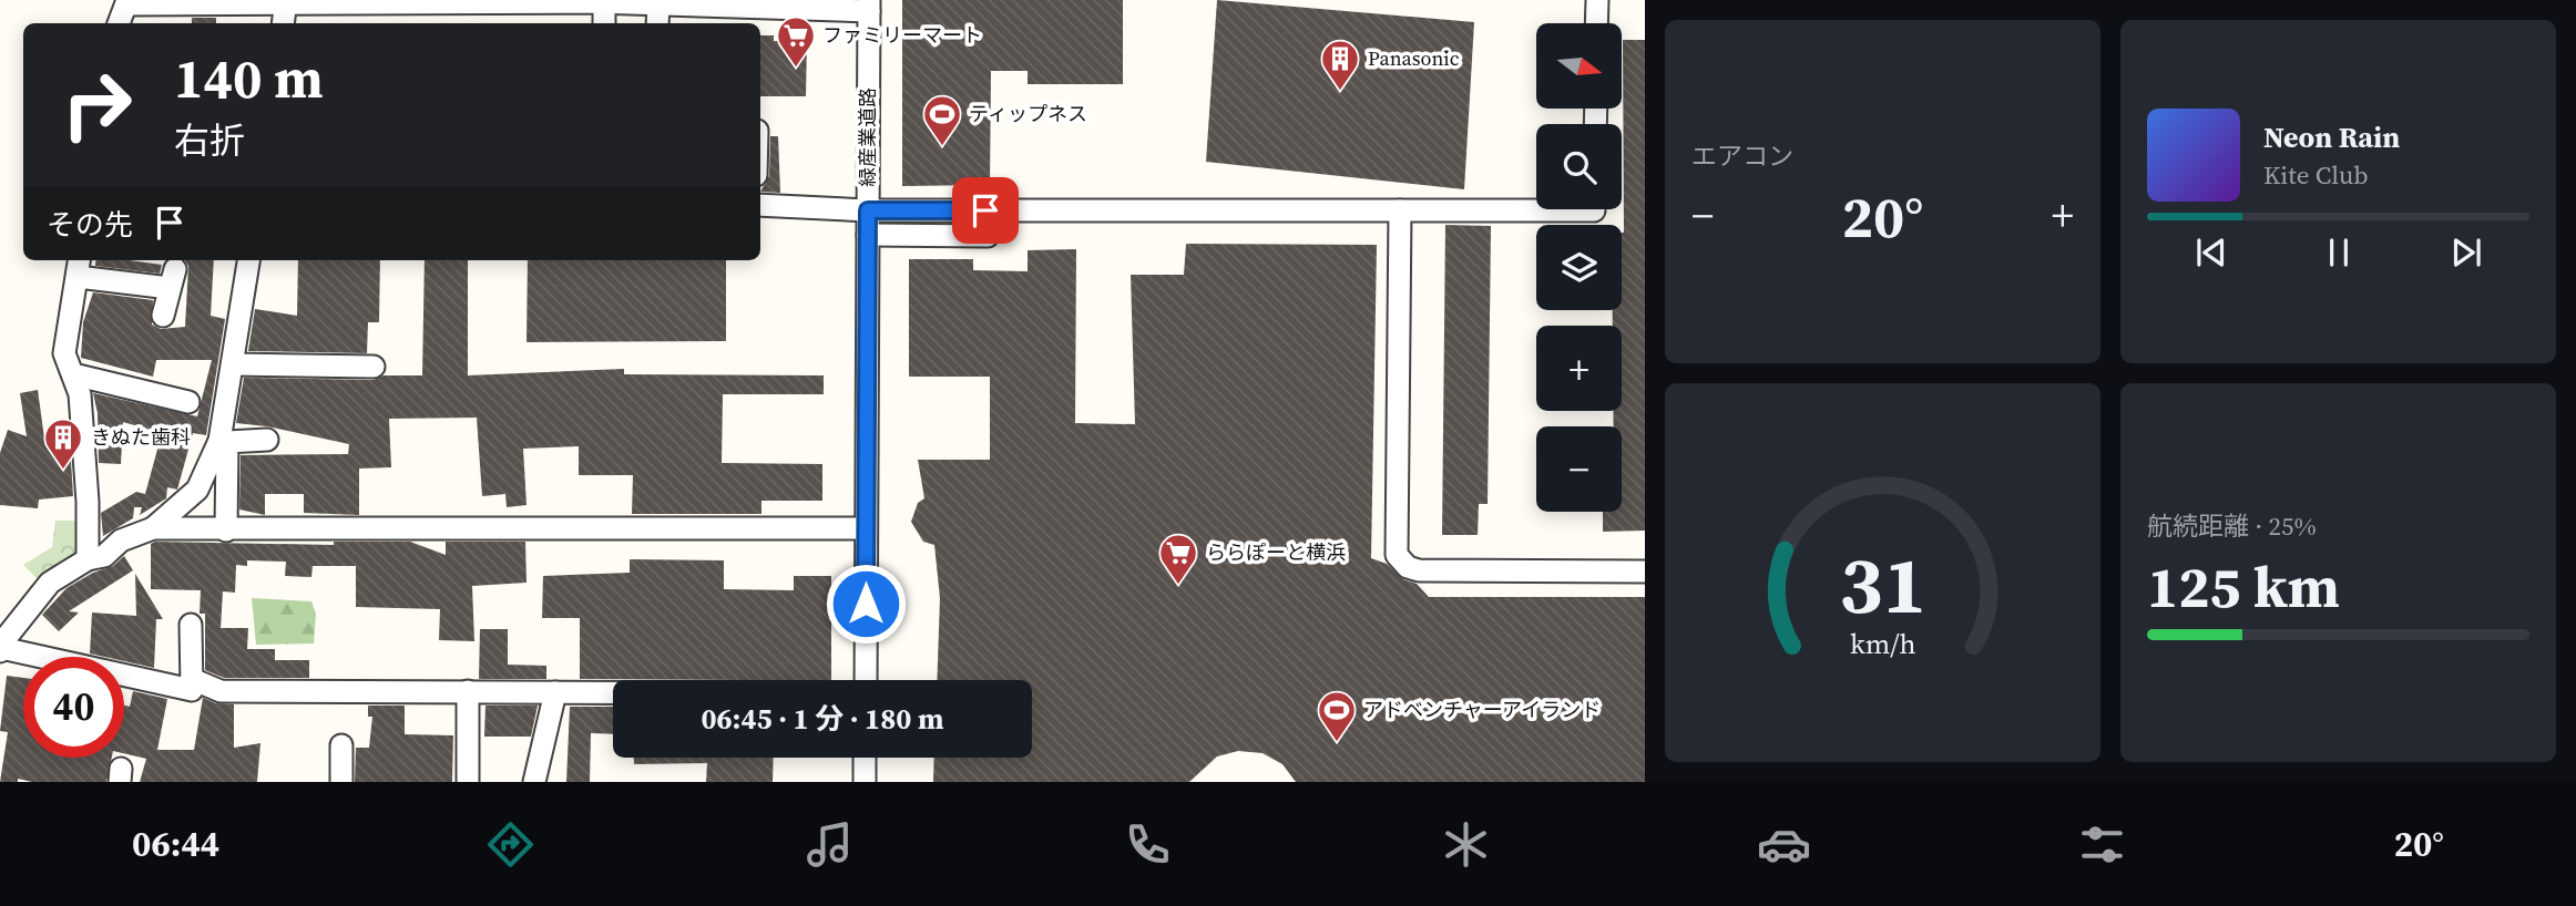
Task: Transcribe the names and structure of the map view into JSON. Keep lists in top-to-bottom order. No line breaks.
{"streets":{"street":["緑産業道路"]},"places":{"supermarket":["ファミリーマート","ららぽーと横浜"],"building":["Panasonic","きぬた歯科"],"sports":["ティップネス","アドベンチャーアイランド"]},"north":"right","page":{"tile":["エアコン",["航続距離 · 25%","125 km"]],"map_buttons":["+","−"],"turn":["140 m","右折"],"song":["Neon Rain","Kite Club"],"heat":["−","20°","+"],"then":"その先","limit":"40","trip":"06:45 · 1 分 · 180 m","tabs":["06:44","20°"],"gauge":["31","km/h"]}}
